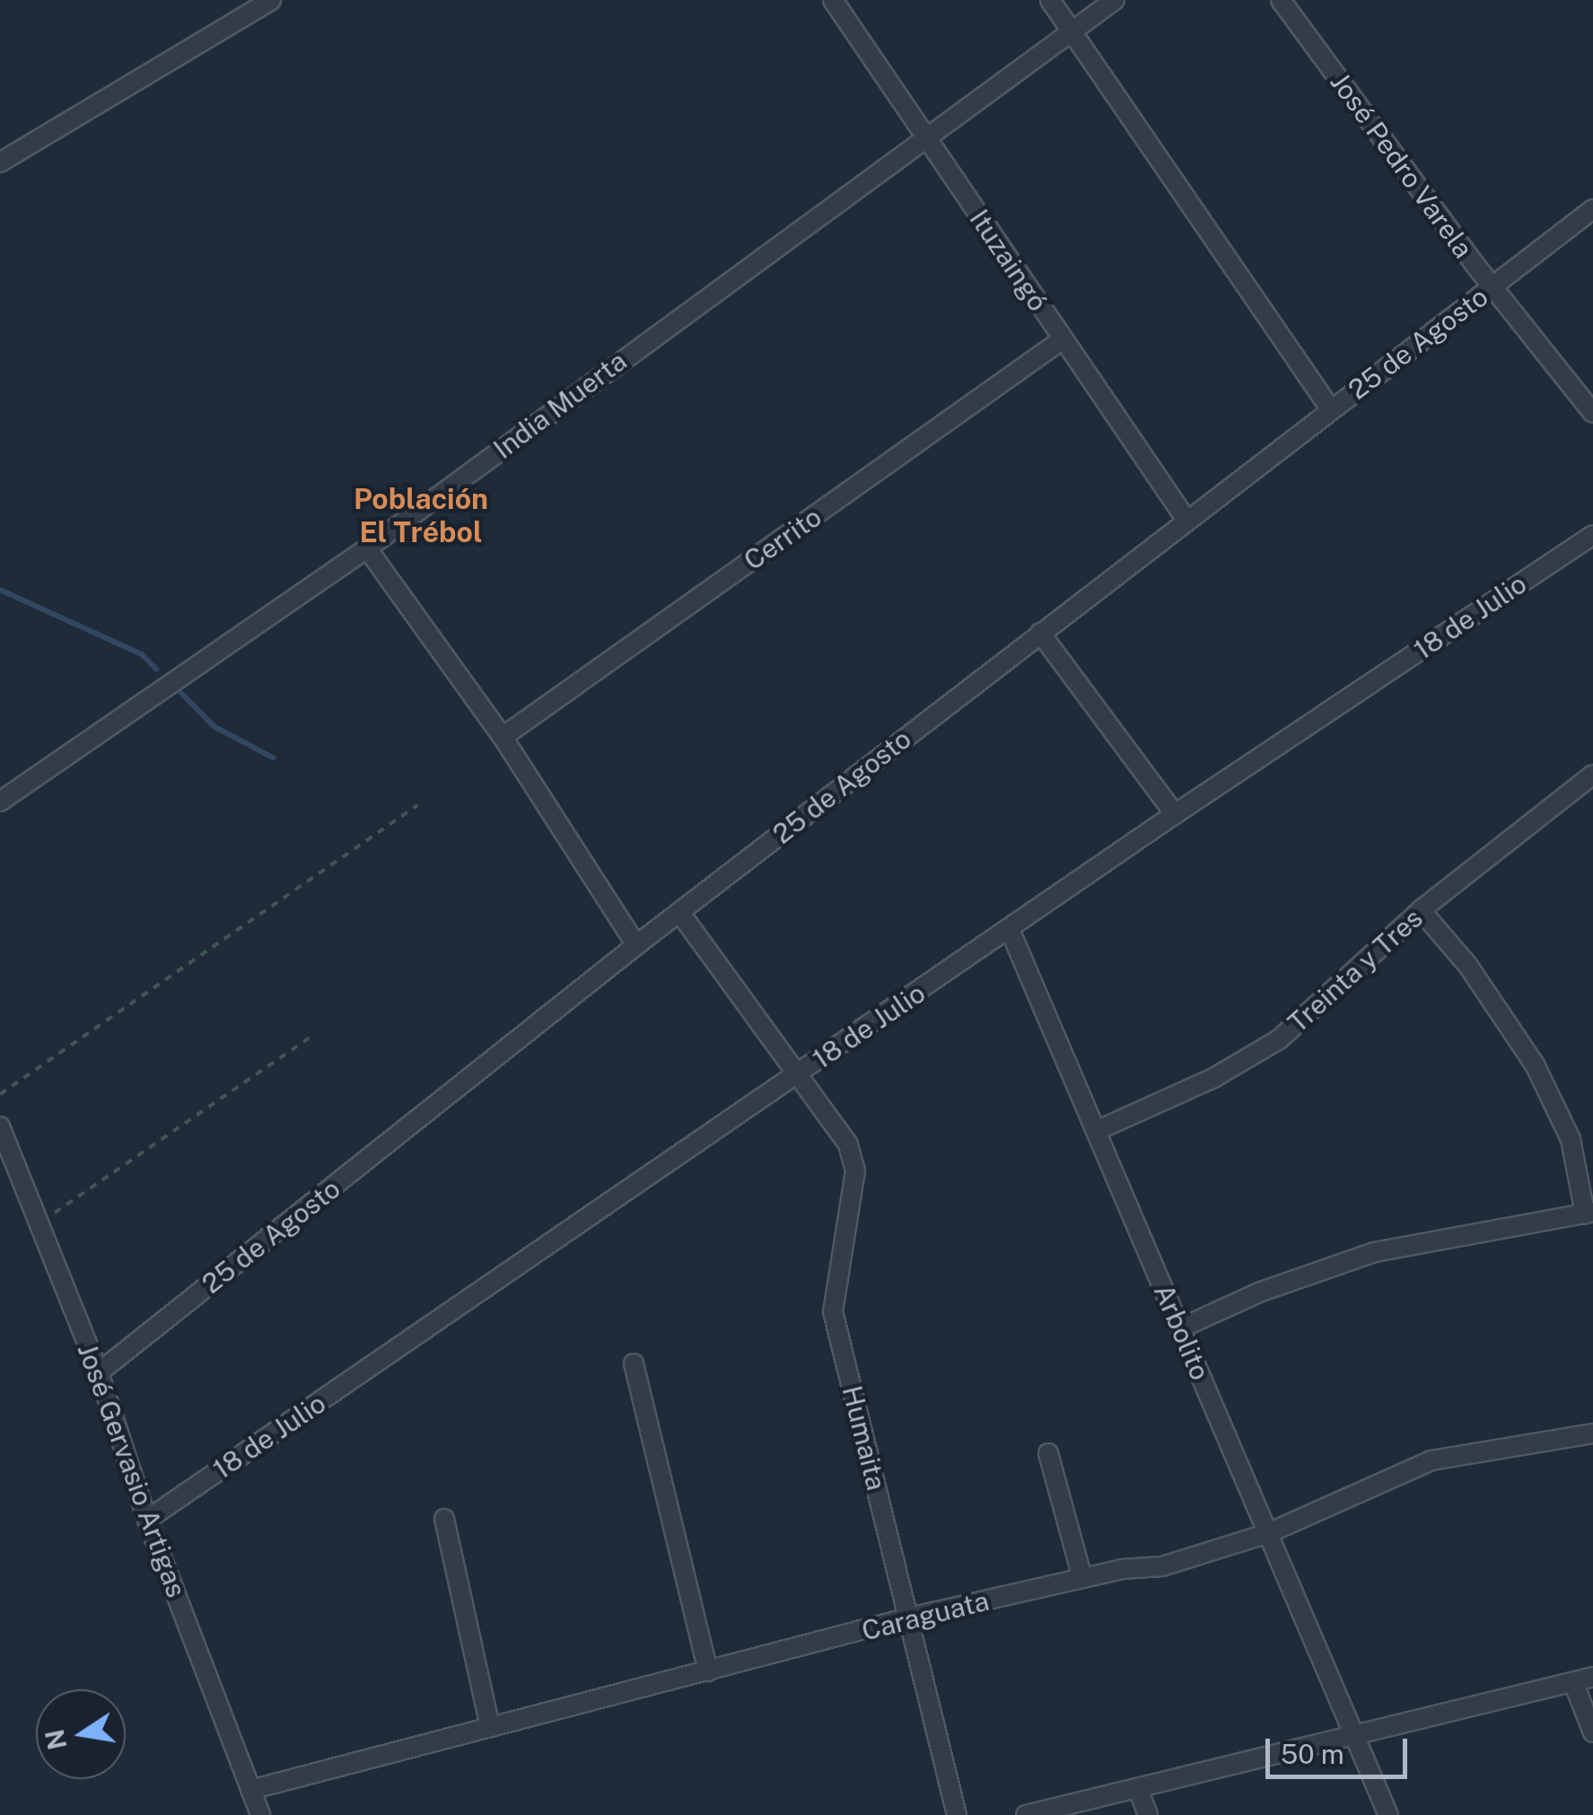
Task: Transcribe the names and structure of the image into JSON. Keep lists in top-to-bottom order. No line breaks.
{"streets":{"street":["José Pedro Varela","Ituzaingó","25 de Agosto","India Muerta","Cerrito","18 de Julio","Treinta y Tres","Arbolito","Humaita","José Gervasio Artigas","Caraguata"]},"crossings":[["José Pedro Varela","25 de Agosto"],["Ituzaingó","25 de Agosto"],["Ituzaingó","India Muerta"],["Ituzaingó","Cerrito"],["25 de Agosto","Humaita"],["25 de Agosto","José Gervasio Artigas"],["18 de Julio","Arbolito"],["18 de Julio","Humaita"],["18 de Julio","José Gervasio Artigas"],["Treinta y Tres","Arbolito"],["Arbolito","Caraguata"],["Humaita","Caraguata"],["José Gervasio Artigas","Caraguata"]],"districts":["Población El Trébol"],"scale_bar":"50 m","north":"left"}
